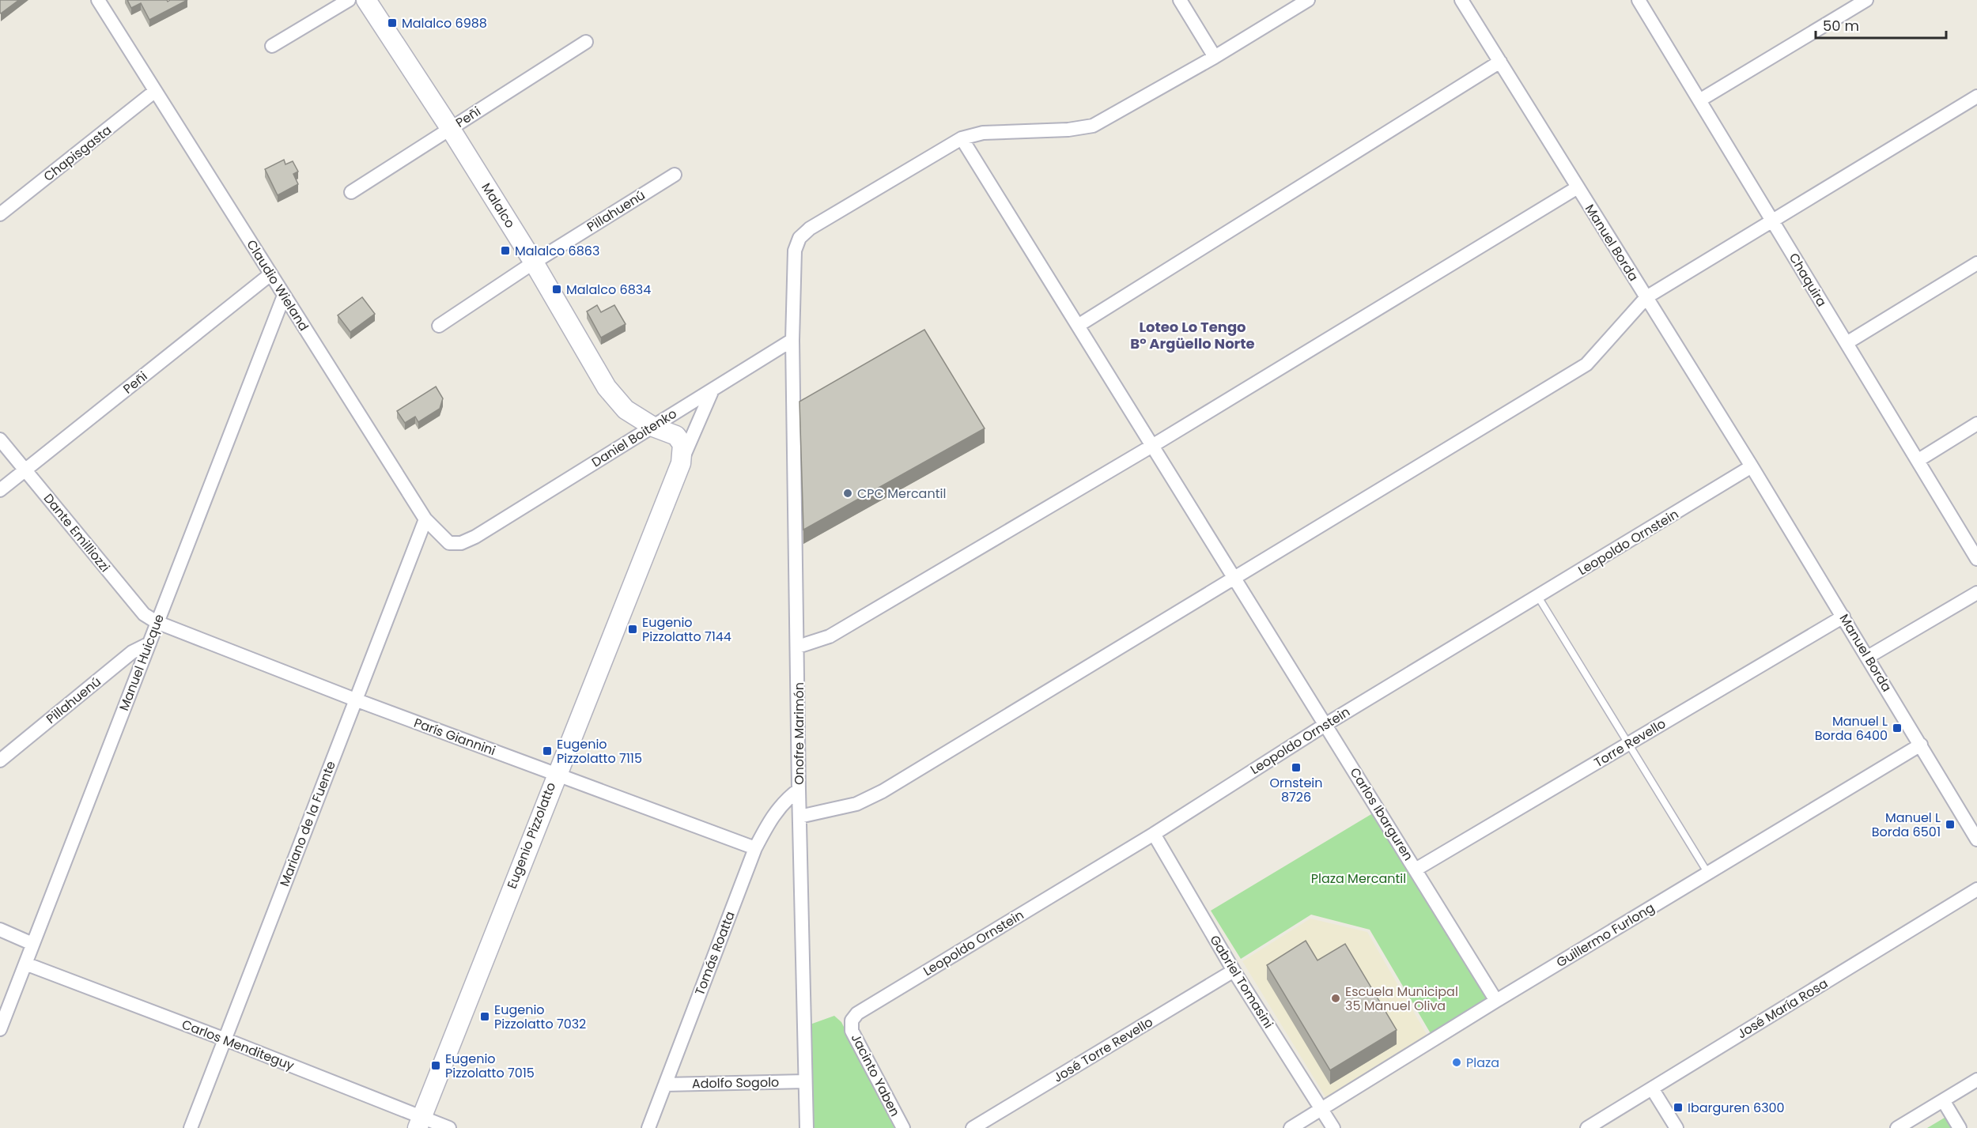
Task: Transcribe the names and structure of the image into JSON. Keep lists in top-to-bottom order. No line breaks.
{"streets":{"main road":["Malalco","Eugenio Pizzolatto"],"street":["Peñi","Chapisgasta","Pillahuenú","Manuel Borda","Chaquira","Claudio Wieland","Daniel Boitenko","Dante Emilliozzi","Leopoldo Ornstein","Manuel Huicque","Onofre Marimón","París Giannini","Torre Revello","Carlos Ibarguren","Mariano de la Fuente","Guillermo Furlong","Tomás Roatta","Gabriel Tomasini","José María Rosa","Carlos Menditeguy","José Torre Revello","Jacinto Yaben","Adolfo Sogolo"]},"crossings":[["Peñi","Malalco"],["Peñi","Claudio Wieland"],["Peñi","Dante Emilliozzi"],["Chapisgasta","Claudio Wieland"],["Malalco","Pillahuenú"],["Malalco","Daniel Boitenko"],["Malalco","Eugenio Pizzolatto"],["Pillahuenú","Manuel Huicque"],["Manuel Borda","Leopoldo Ornstein"],["Manuel Borda","Torre Revello"],["Manuel Borda","Guillermo Furlong"],["Claudio Wieland","Daniel Boitenko"],["Claudio Wieland","Manuel Huicque"],["Claudio Wieland","Mariano de la Fuente"],["Daniel Boitenko","Onofre Marimón"],["Daniel Boitenko","Eugenio Pizzolatto"],["Dante Emilliozzi","Manuel Huicque"],["Dante Emilliozzi","París Giannini"],["Leopoldo Ornstein","Carlos Ibarguren"],["Leopoldo Ornstein","Gabriel Tomasini"],["Leopoldo Ornstein","Jacinto Yaben"],["Manuel Huicque","París Giannini"],["Manuel Huicque","Carlos Menditeguy"],["Onofre Marimón","Carlos Ibarguren"],["Onofre Marimón","Tomás Roatta"],["Onofre Marimón","Adolfo Sogolo"],["París Giannini","Mariano de la Fuente"],["París Giannini","Eugenio Pizzolatto"],["París Giannini","Tomás Roatta"],["Torre Revello","Carlos Ibarguren"],["Carlos Ibarguren","Guillermo Furlong"],["Mariano de la Fuente","Carlos Menditeguy"],["Eugenio Pizzolatto","Carlos Menditeguy"],["Guillermo Furlong","Gabriel Tomasini"],["Tomás Roatta","Adolfo Sogolo"],["Gabriel Tomasini","José Torre Revello"]],"districts":["Loteo Lo Tengo B° Argüello Norte"],"parks":["Plaza Mercantil"],"places":{"transit":["Malalco 6988","Malalco 6863","Malalco 6834","Eugenio Pizzolatto 7144","Manuel L Borda 6400","Eugenio Pizzolatto 7115","Ornstein 8726","Manuel L Borda 6501","Eugenio Pizzolatto 7032","Eugenio Pizzolatto 7015","Ibarguren 6300"],"other":["CPC Mercantil","Escuela Municipal 35 Manuel Oliva","Plaza"]},"scale_bar":"50 m"}
